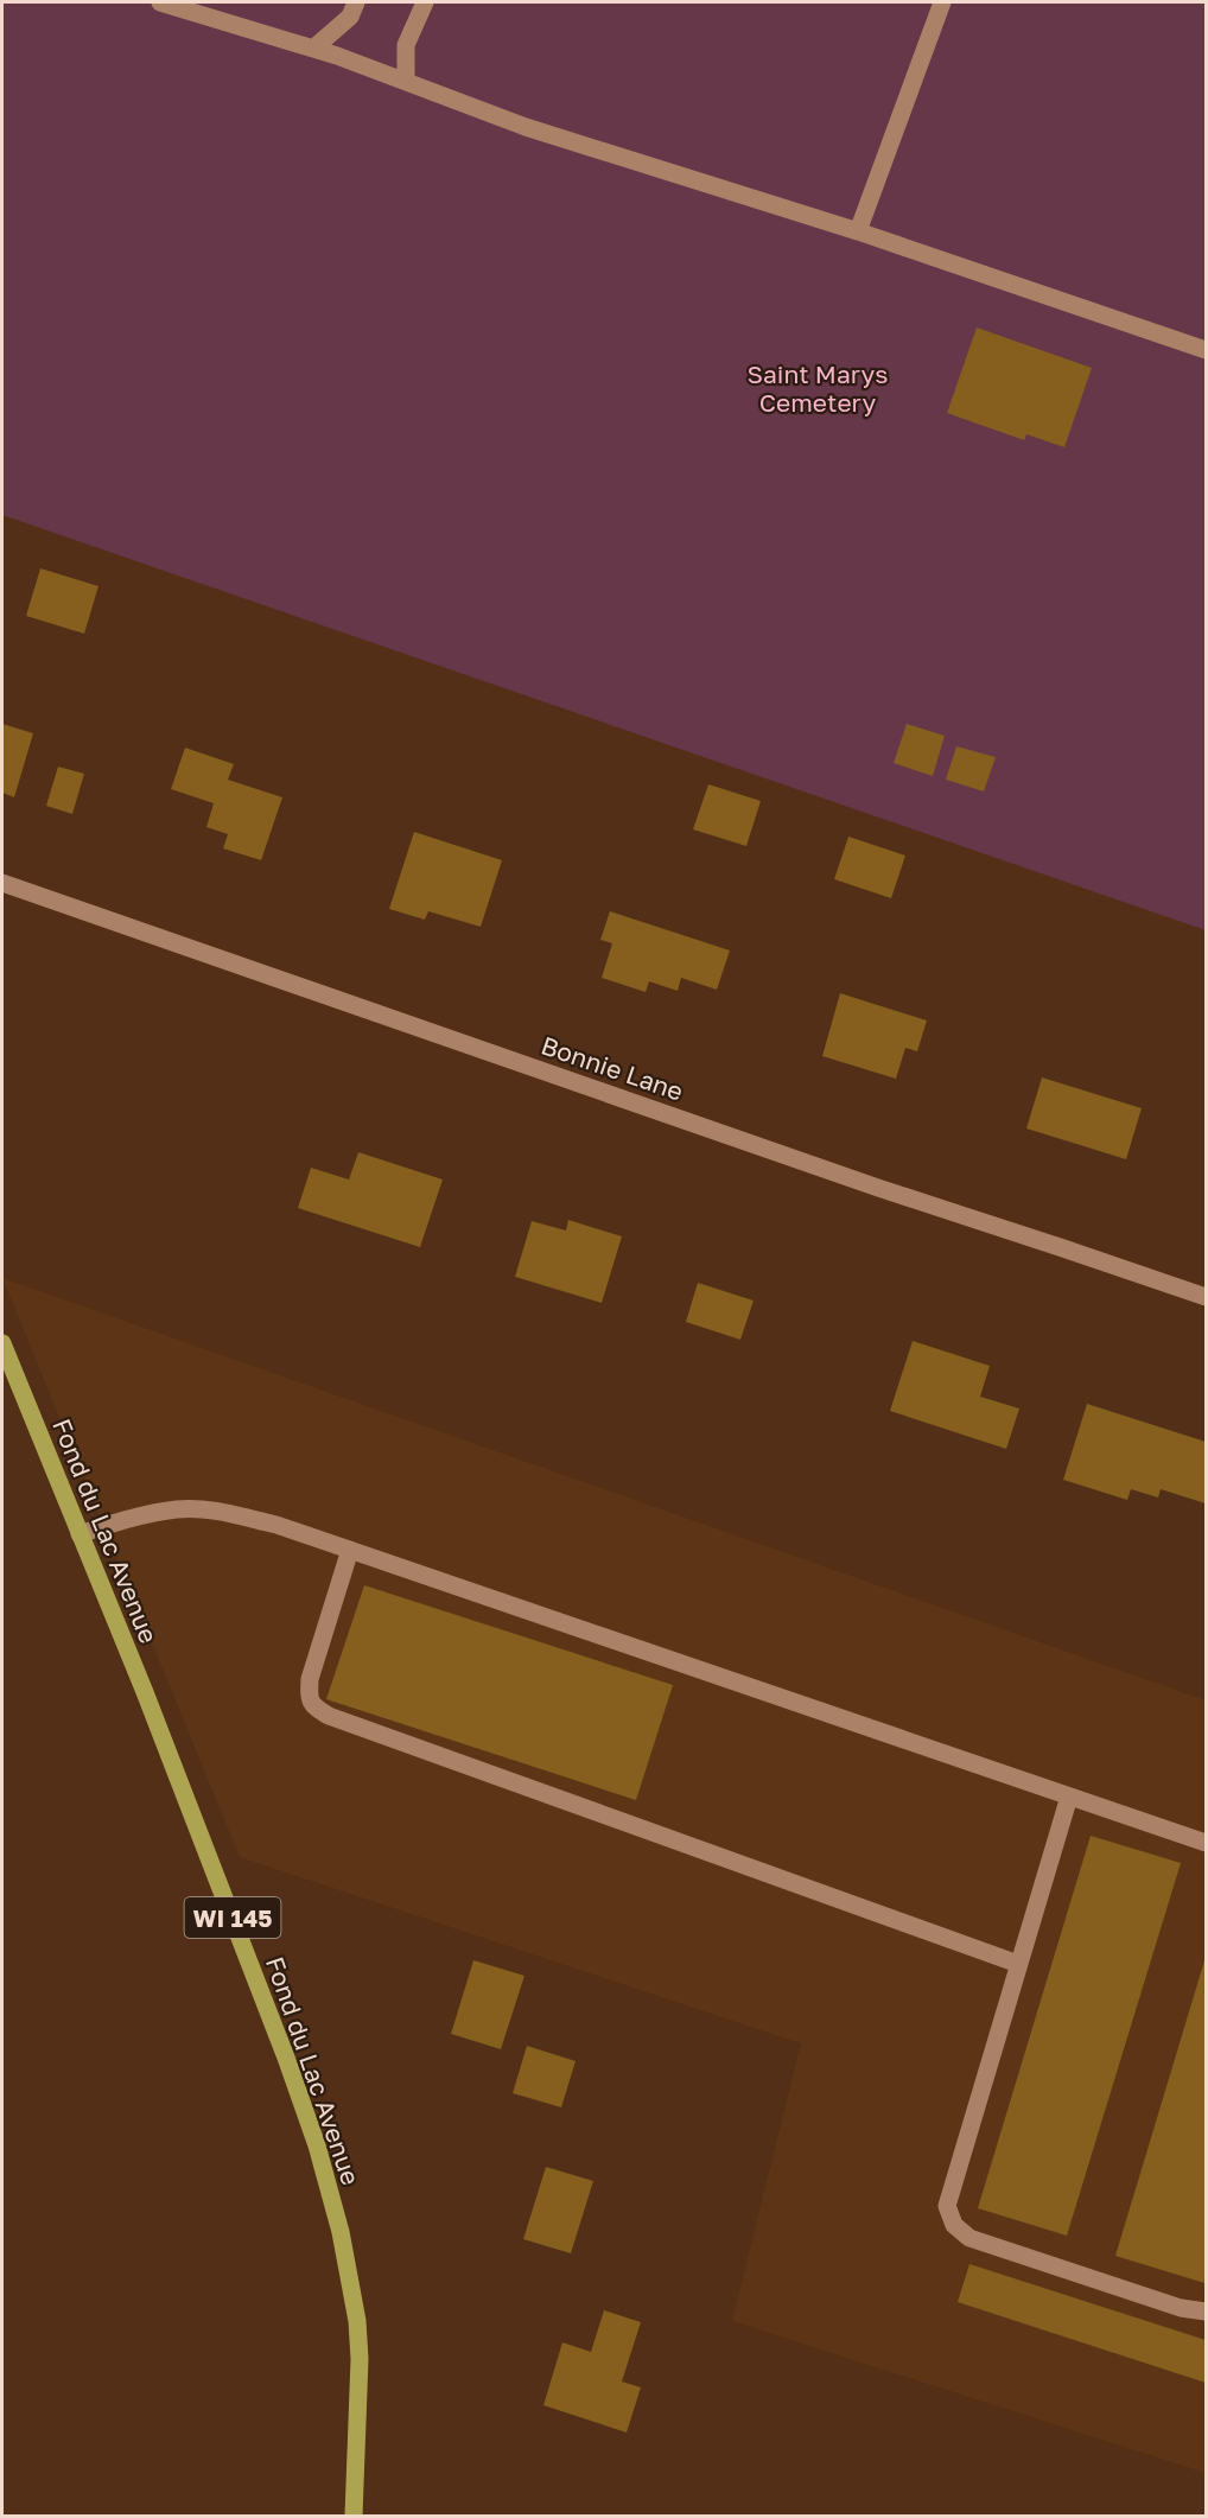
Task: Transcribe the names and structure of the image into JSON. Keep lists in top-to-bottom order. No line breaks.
{"streets":{"main road":["Fond du Lac Avenue","WI 145"],"street":["Bonnie Lane"]},"parks":["Saint Marys Cemetery"]}
